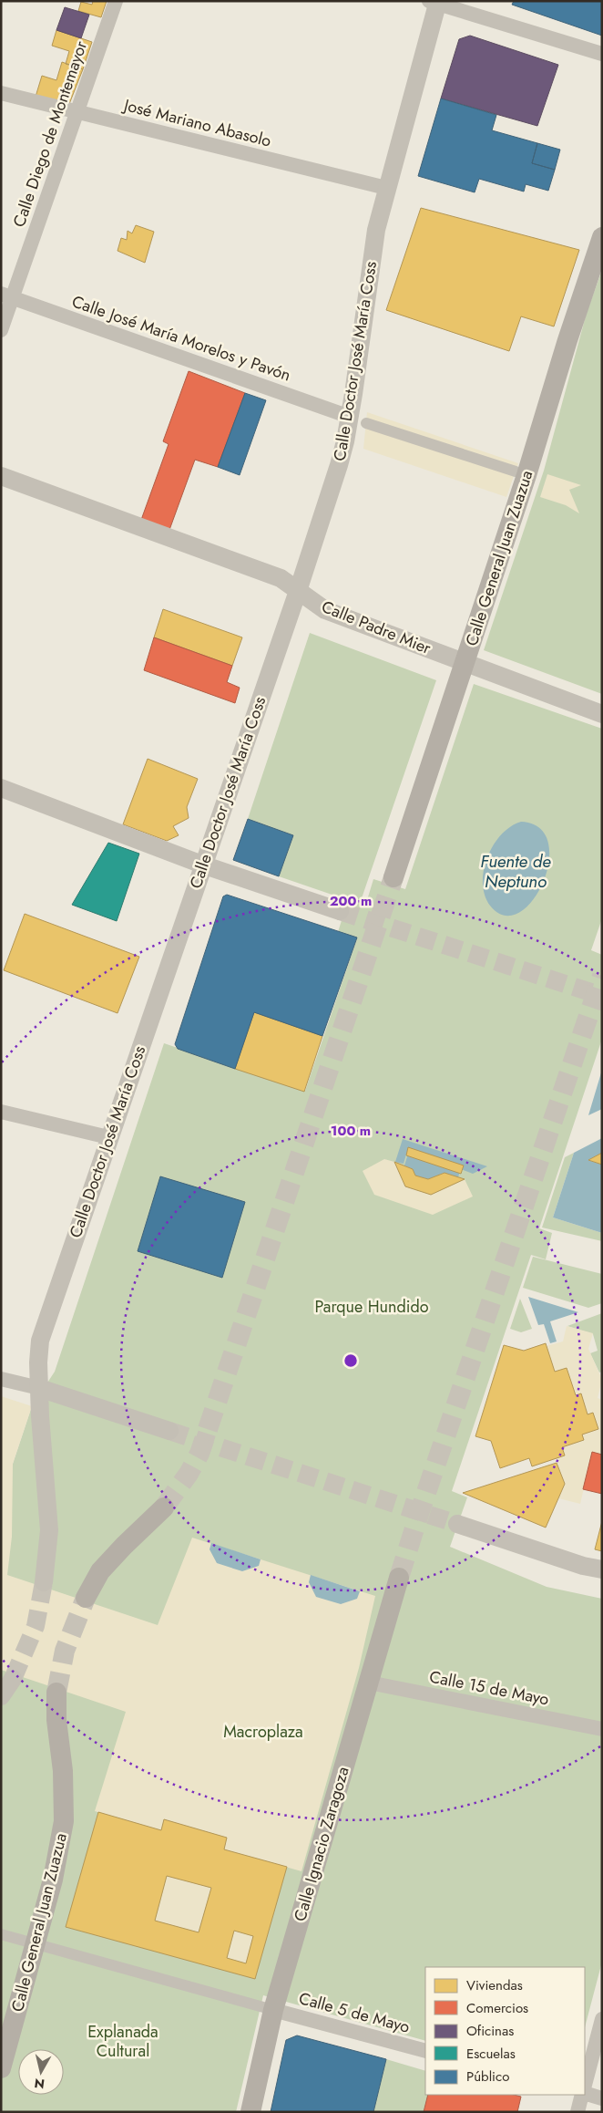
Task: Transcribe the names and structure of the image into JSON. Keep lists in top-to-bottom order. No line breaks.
{"streets":{"main road":["Calle General Juan Zuazua","Calle Ignacio Zaragoza"],"street":["José Mariano Abasolo","Calle Diego de Montemayor","Calle José María Morelos y Pavón","Calle Doctor José María Coss","Calle Padre Mier","Calle 15 de Mayo","Calle 5 de Mayo"]},"crossings":[["José Mariano Abasolo","Calle Diego de Montemayor"],["José Mariano Abasolo","Calle Doctor José María Coss"],["Calle Diego de Montemayor","Calle José María Morelos y Pavón"],["Calle José María Morelos y Pavón","Calle Doctor José María Coss"],["Calle Doctor José María Coss","Calle Padre Mier"],["Calle General Juan Zuazua","Calle Padre Mier"],["Calle 15 de Mayo","Calle Ignacio Zaragoza"],["Calle Ignacio Zaragoza","Calle 5 de Mayo"]],"water":["Fuente de Neptuno"],"parks":["Parque Hundido","Macroplaza","Explanada Cultural"],"legend":["Viviendas","Comercios","Oficinas","Escuelas","Público"],"north":"bottom","rings":["200 m","100 m"]}
